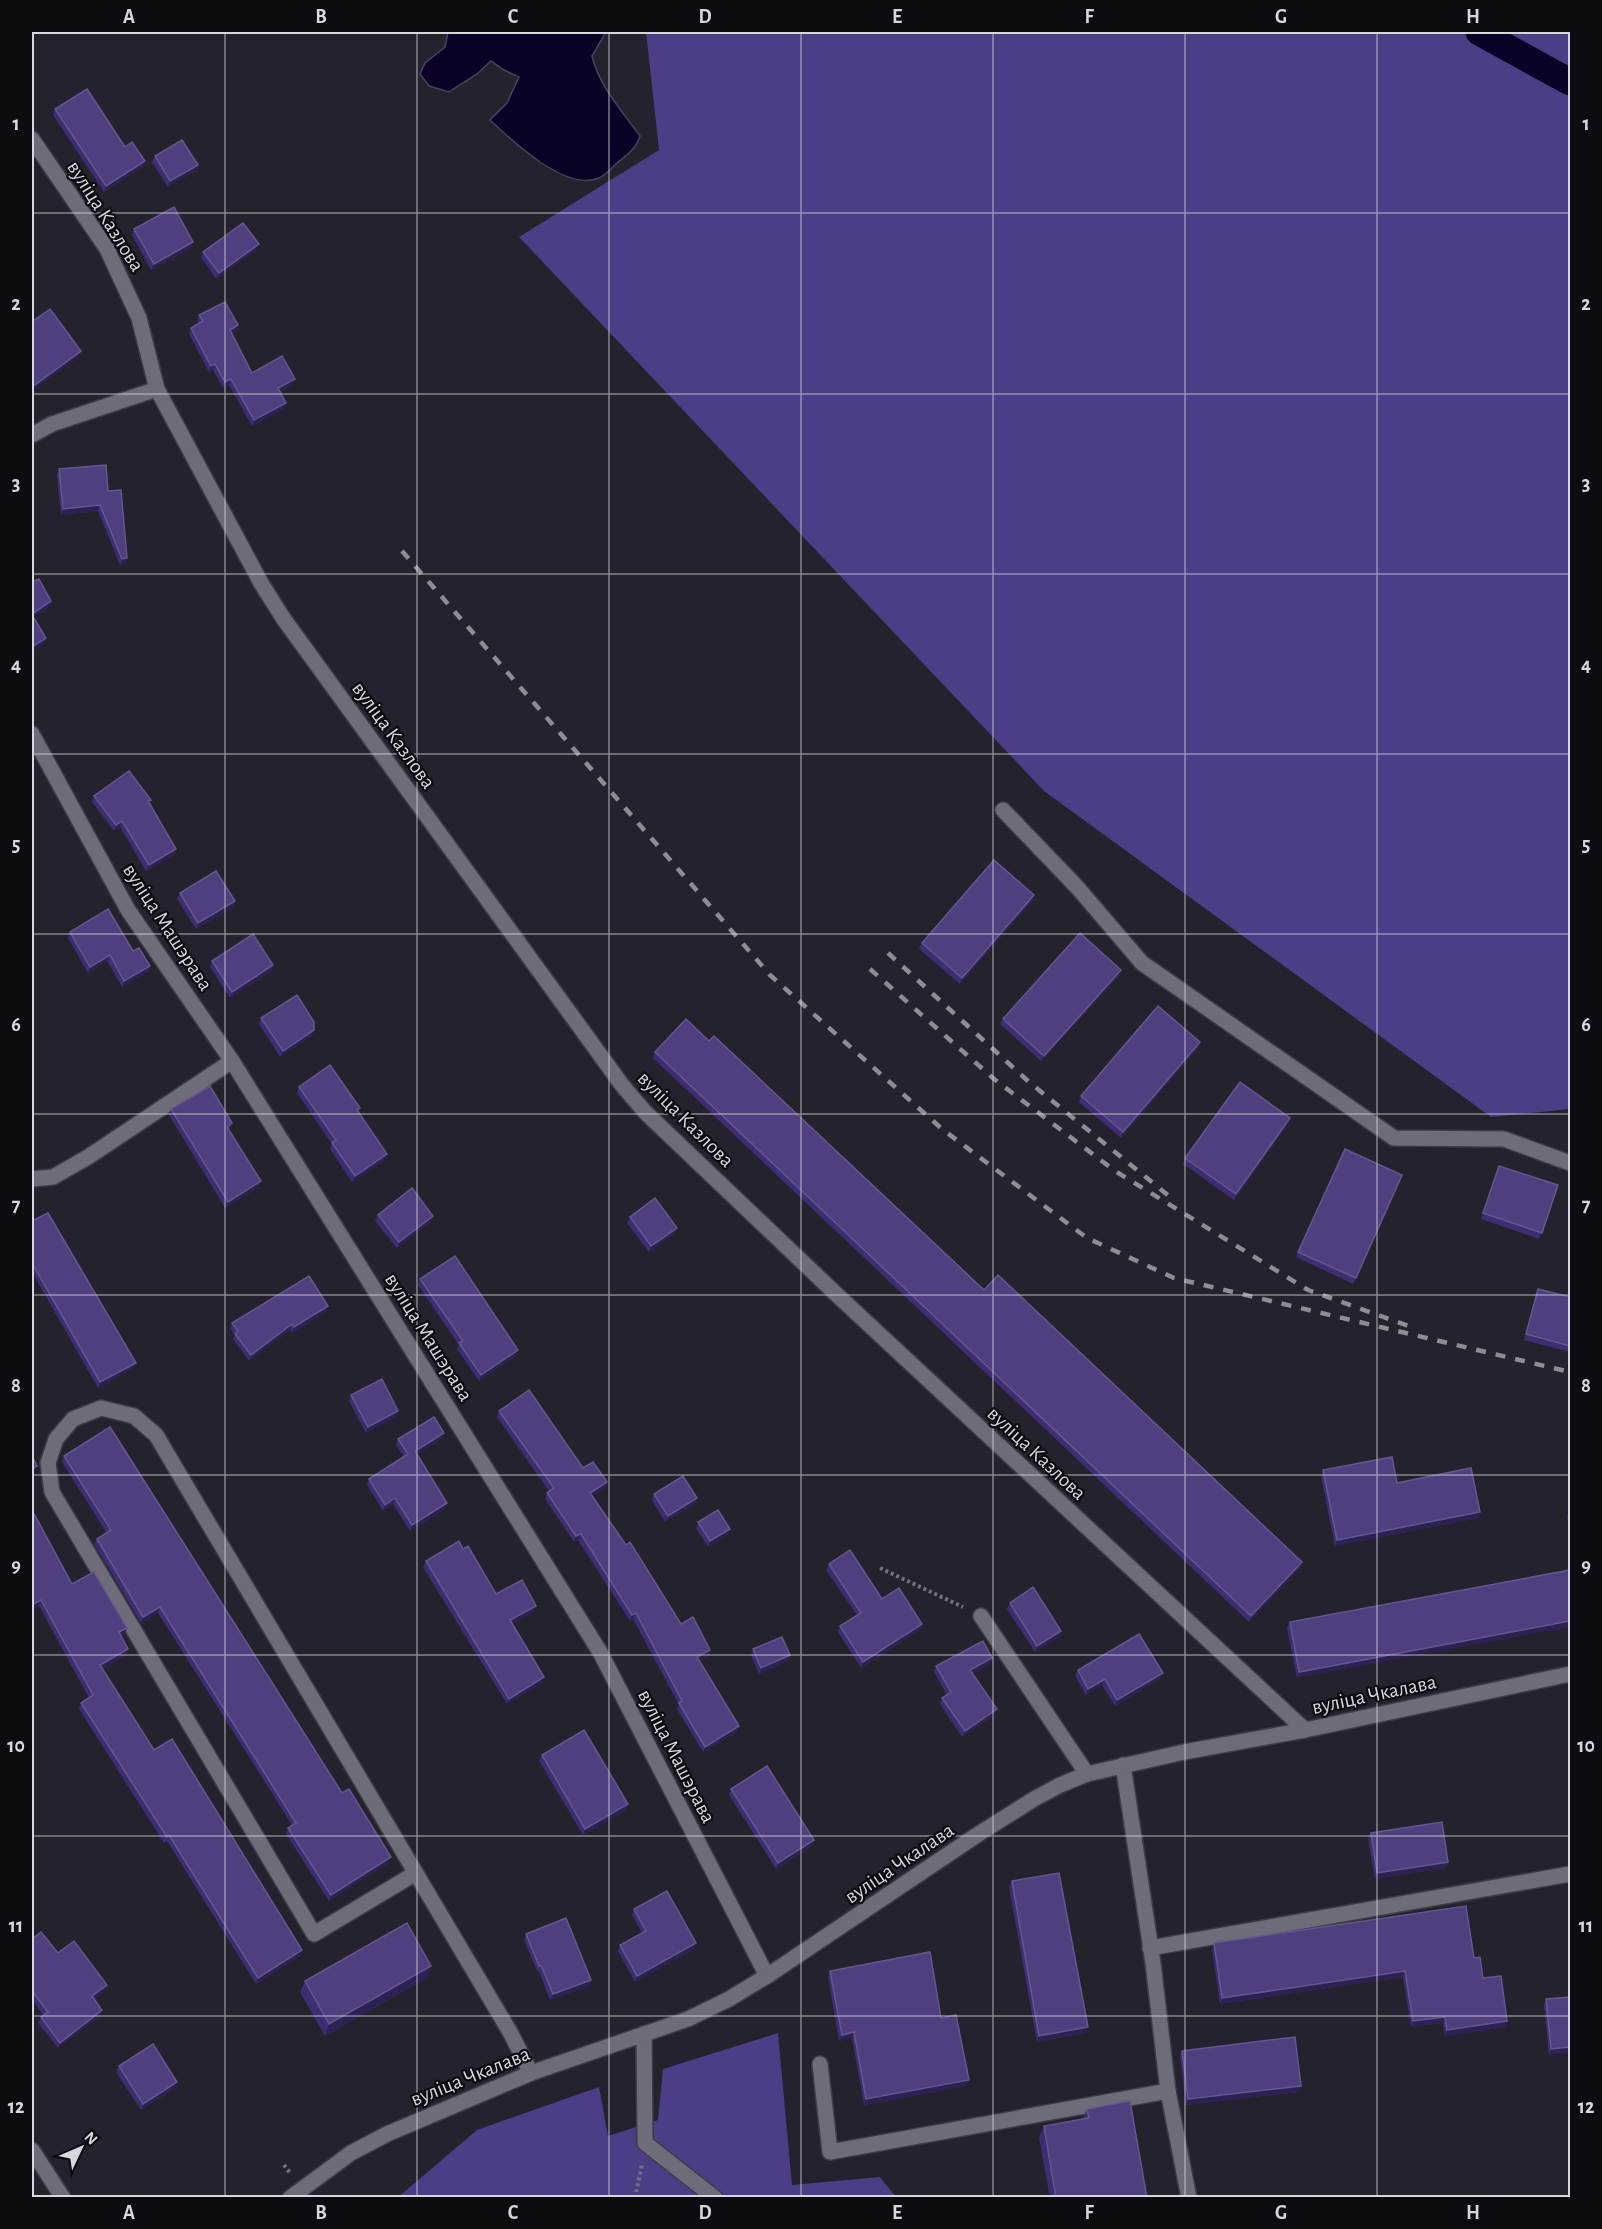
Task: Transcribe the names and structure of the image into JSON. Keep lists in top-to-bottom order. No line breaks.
{"streets":{"street":["вуліца Казлова","вуліца Машэрава","вуліца Чкалава"]},"crossings":[["вуліца Казлова","вуліца Чкалава"],["вуліца Машэрава","вуліца Чкалава"]],"north":"top right","grid":{"columns":["A","B","C","D","E","F","G","H"],"rows":["1","2","3","4","5","6","7","8","9","10","11","12"]}}
